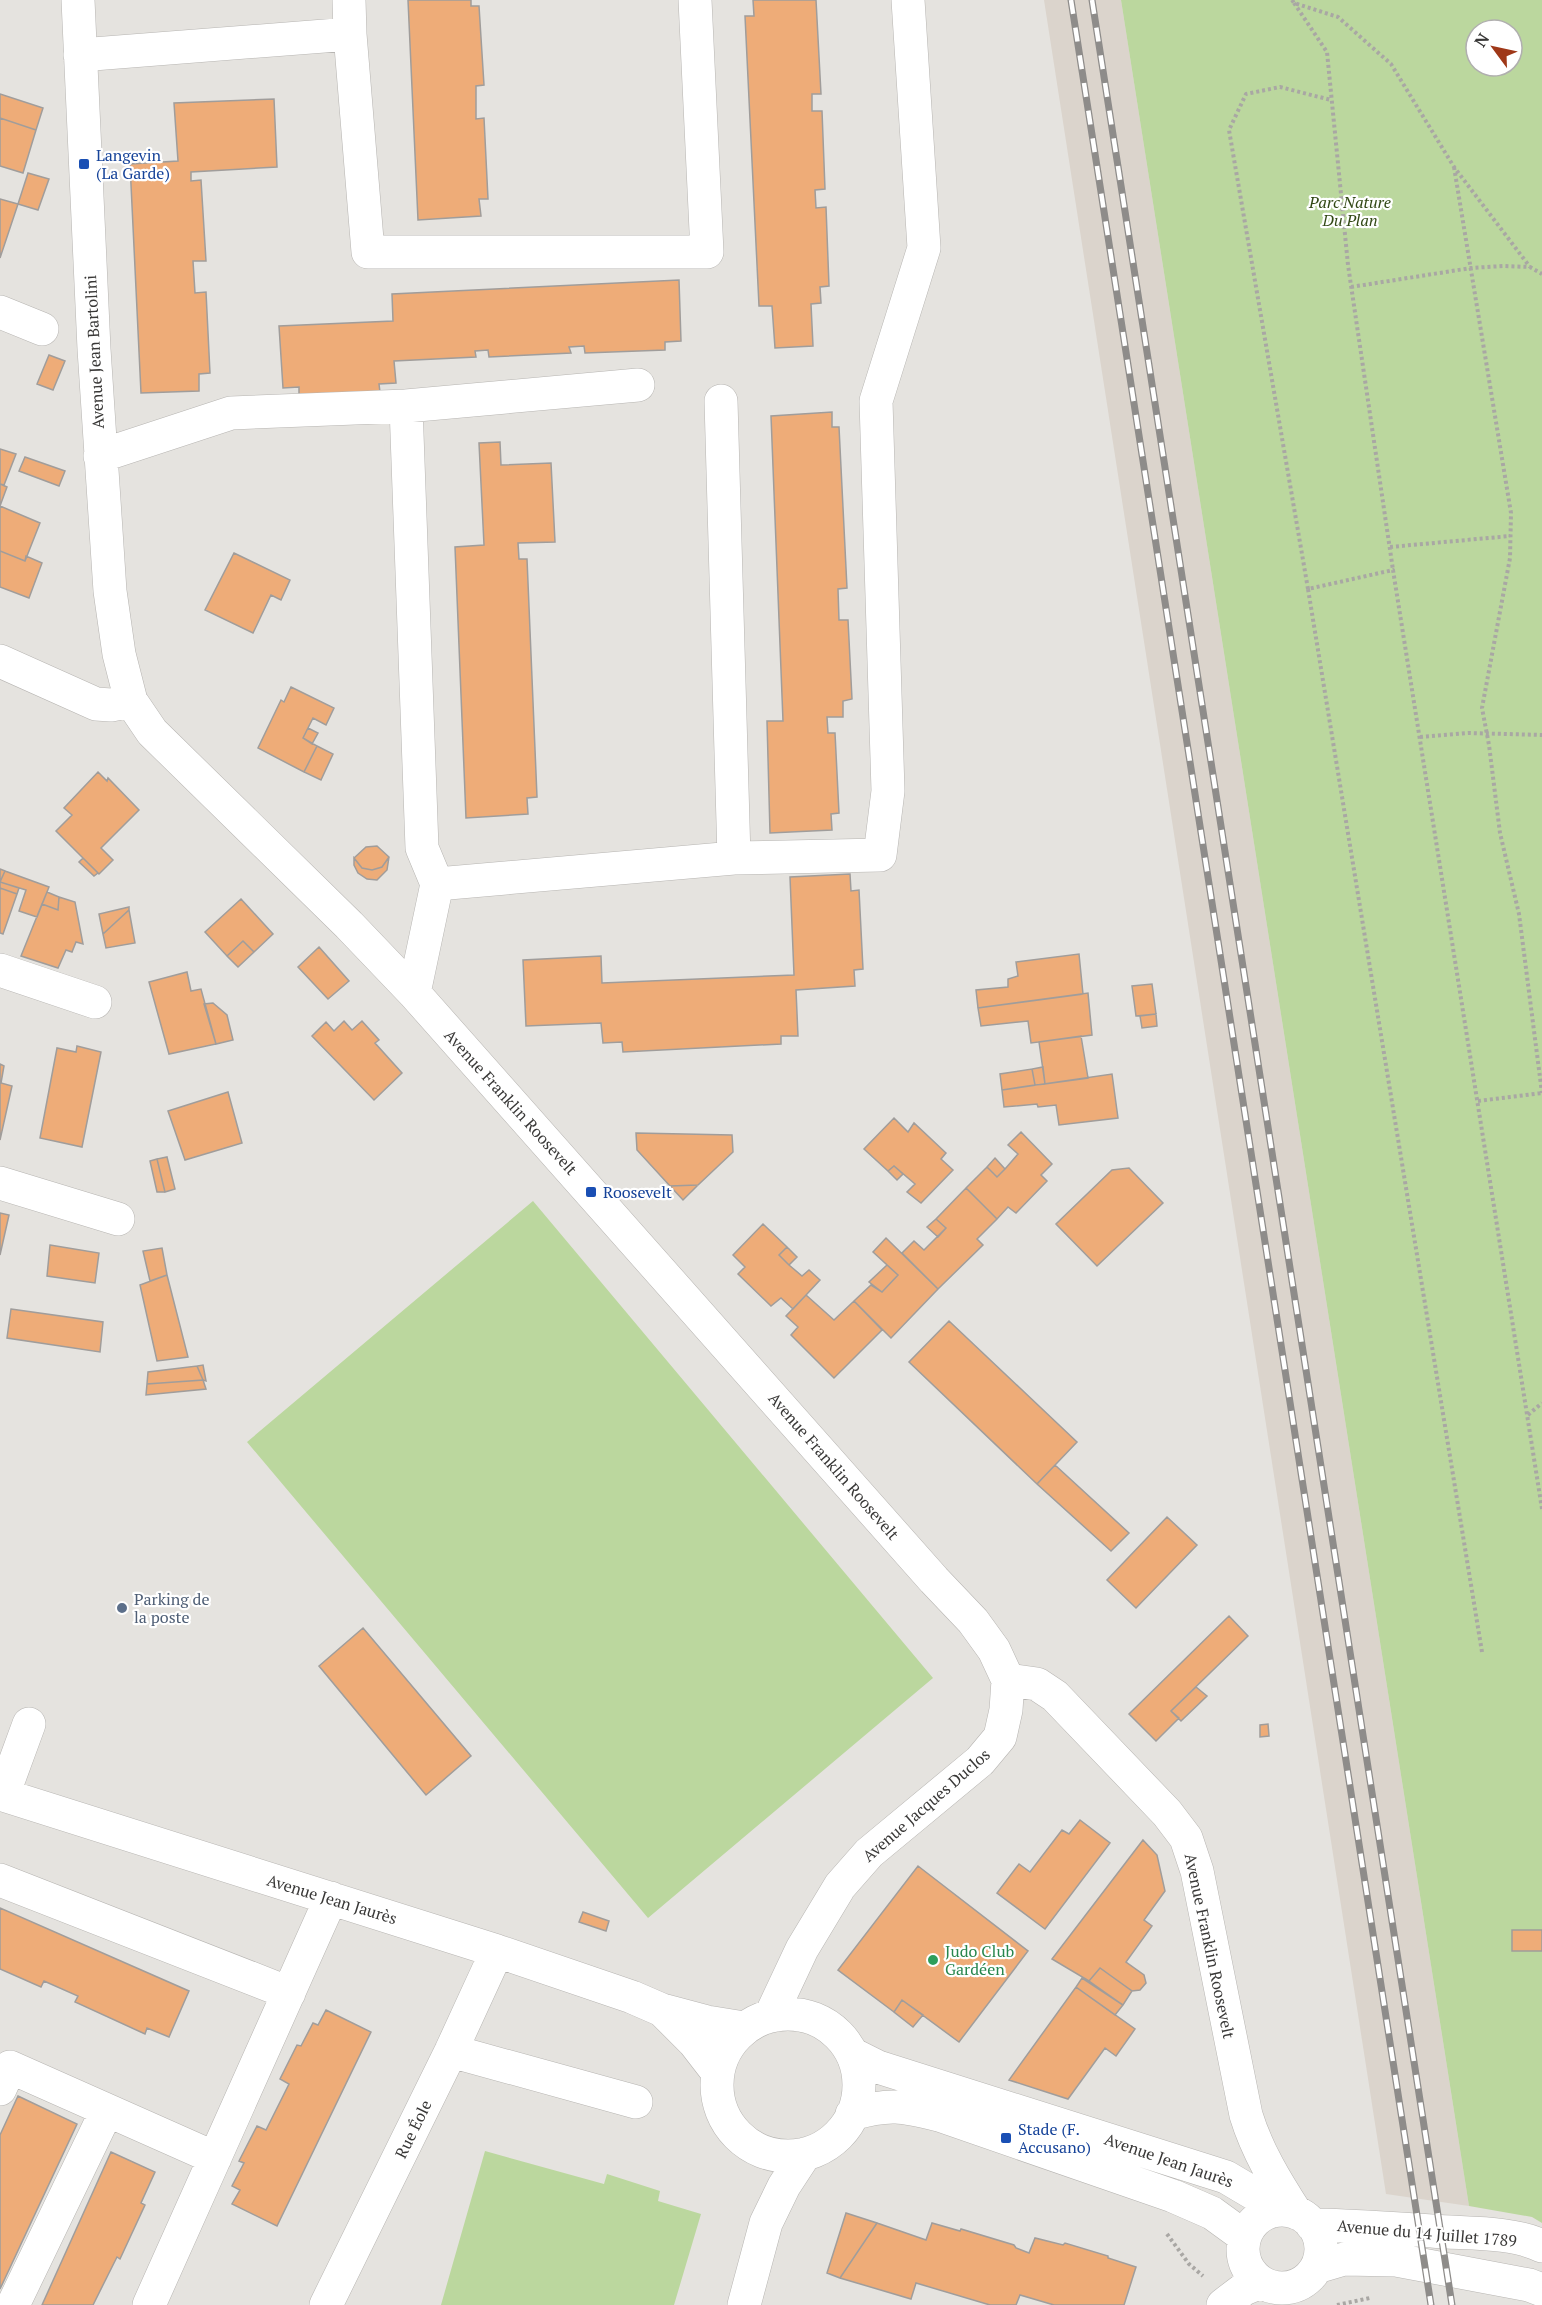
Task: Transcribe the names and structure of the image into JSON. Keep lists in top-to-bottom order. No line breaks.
{"streets":{"street":["Avenue Jean Bartolini","Avenue Franklin Roosevelt","Avenue Jacques Duclos","Avenue Jean Jaurès","Rue Éole","Avenue du 14 Juillet 1789"]},"crossings":[["Avenue Jean Bartolini","Avenue Franklin Roosevelt"],["Avenue Franklin Roosevelt","Avenue Jacques Duclos"],["Avenue Franklin Roosevelt","Avenue Jean Jaurès"],["Avenue Franklin Roosevelt","Avenue du 14 Juillet 1789"],["Avenue Jacques Duclos","Avenue Jean Jaurès"],["Avenue Jean Jaurès","Rue Éole"],["Avenue Jean Jaurès","Avenue du 14 Juillet 1789"]],"parks":["Parc Nature Du Plan"],"places":{"transit":["Langevin (La Garde)","Roosevelt","Stade (F. Accusano)"],"other":["Parking de la poste","Judo Club Gardéen"]},"north":"top left"}
